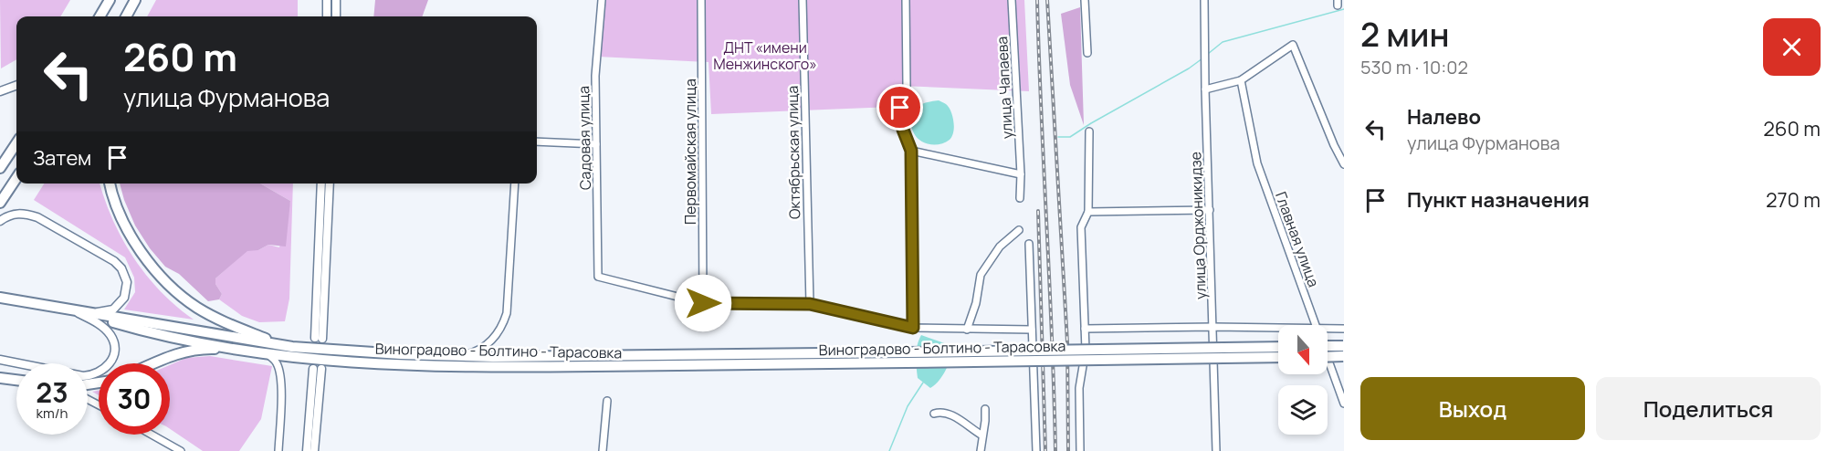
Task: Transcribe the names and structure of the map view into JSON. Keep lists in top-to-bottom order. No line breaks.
{"streets":{"main road":["Виноградово - Болтино - Тарасовка"],"street":["улица Чапаева","Садовая улица","Первомайская улица","Октябрьская улица","улица Орджоникидзе","Главная улица"]},"crossings":[["Садовая улица","Первомайская улица"]],"parks":["ДНТ «имени Менжинского»"],"north":"bottom","page":{"heading":["2 мин","530 m · 10:02"],"turn":["260 m","улица Фурманова"],"list":[{"name":"Налево","note":"улица Фурманова","value":"260 m"},{"name":"Пункт назначения","value":"270 m"}],"then":"Затем","speed":"23 km/h","limit":"30","buttons":["Выход","Поделиться"]}}
